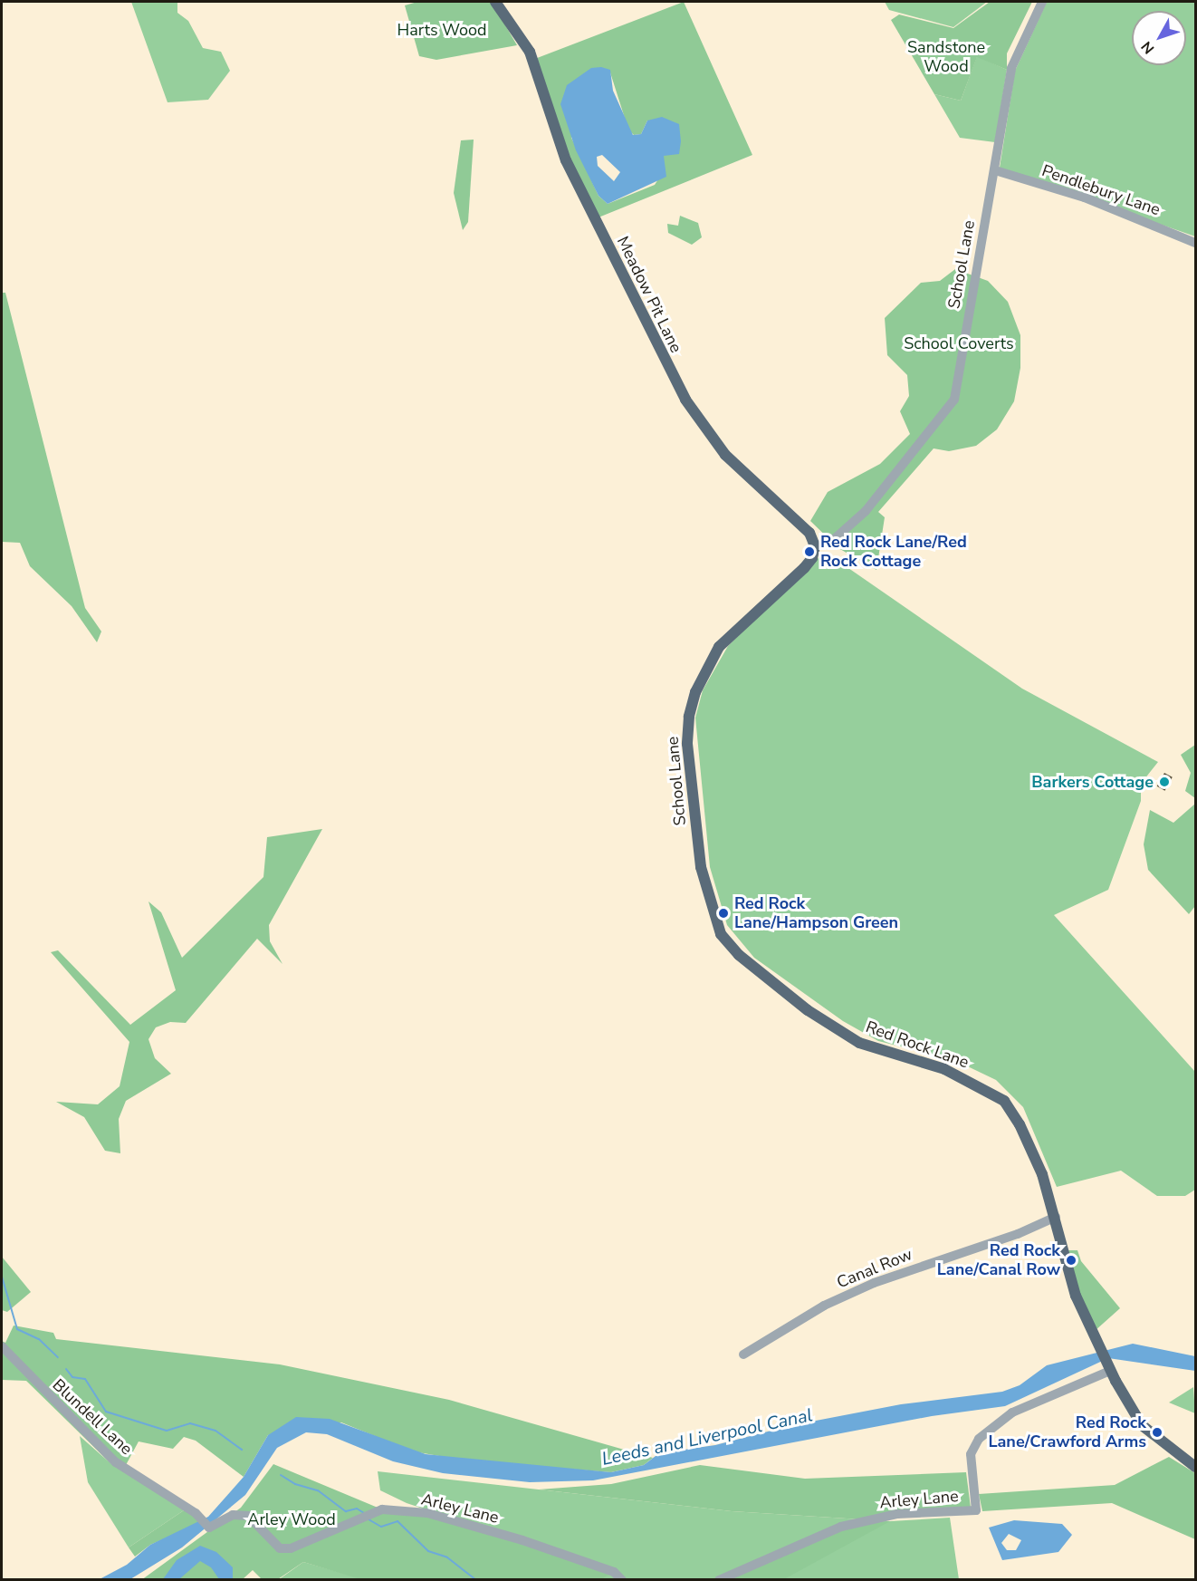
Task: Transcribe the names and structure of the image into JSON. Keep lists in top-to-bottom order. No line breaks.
{"streets":{"main road":["School Lane","Meadow Pit Lane","Red Rock Lane"],"street":["Pendlebury Lane","Canal Row","Blundell Lane","Arley Lane"]},"crossings":[["Pendlebury Lane","School Lane"],["School Lane","Meadow Pit Lane"],["School Lane","Red Rock Lane"],["Red Rock Lane","Canal Row"],["Red Rock Lane","Arley Lane"],["Blundell Lane","Arley Lane"]],"water":["Leeds and Liverpool Canal"],"parks":["Harts Wood","Sandstone Wood","School Coverts","Arley Wood"],"places":["Red Rock Lane/Red Rock Cottage","Barkers Cottage","Red Rock Lane/Hampson Green","Red Rock Lane/Canal Row","Red Rock Lane/Crawford Arms"],"north":"bottom left"}
